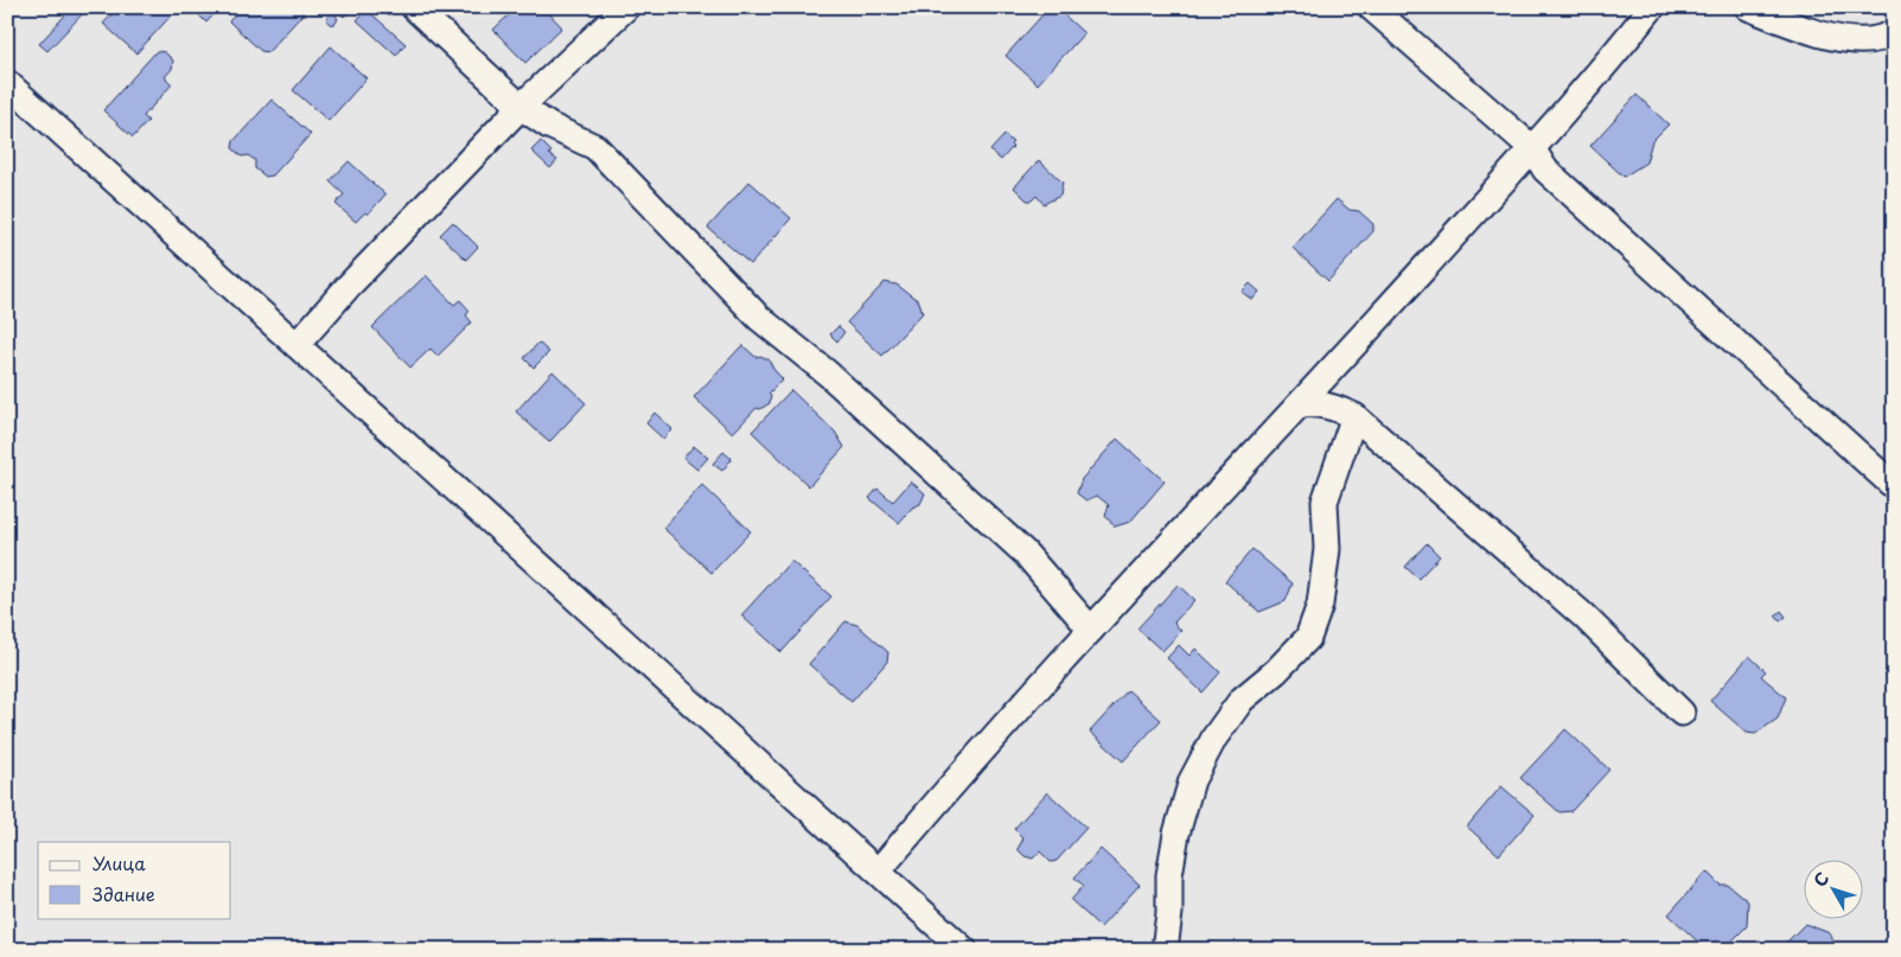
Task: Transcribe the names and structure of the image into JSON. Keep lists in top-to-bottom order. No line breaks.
{"legend":["Улица","Здание"],"north":"top left"}
